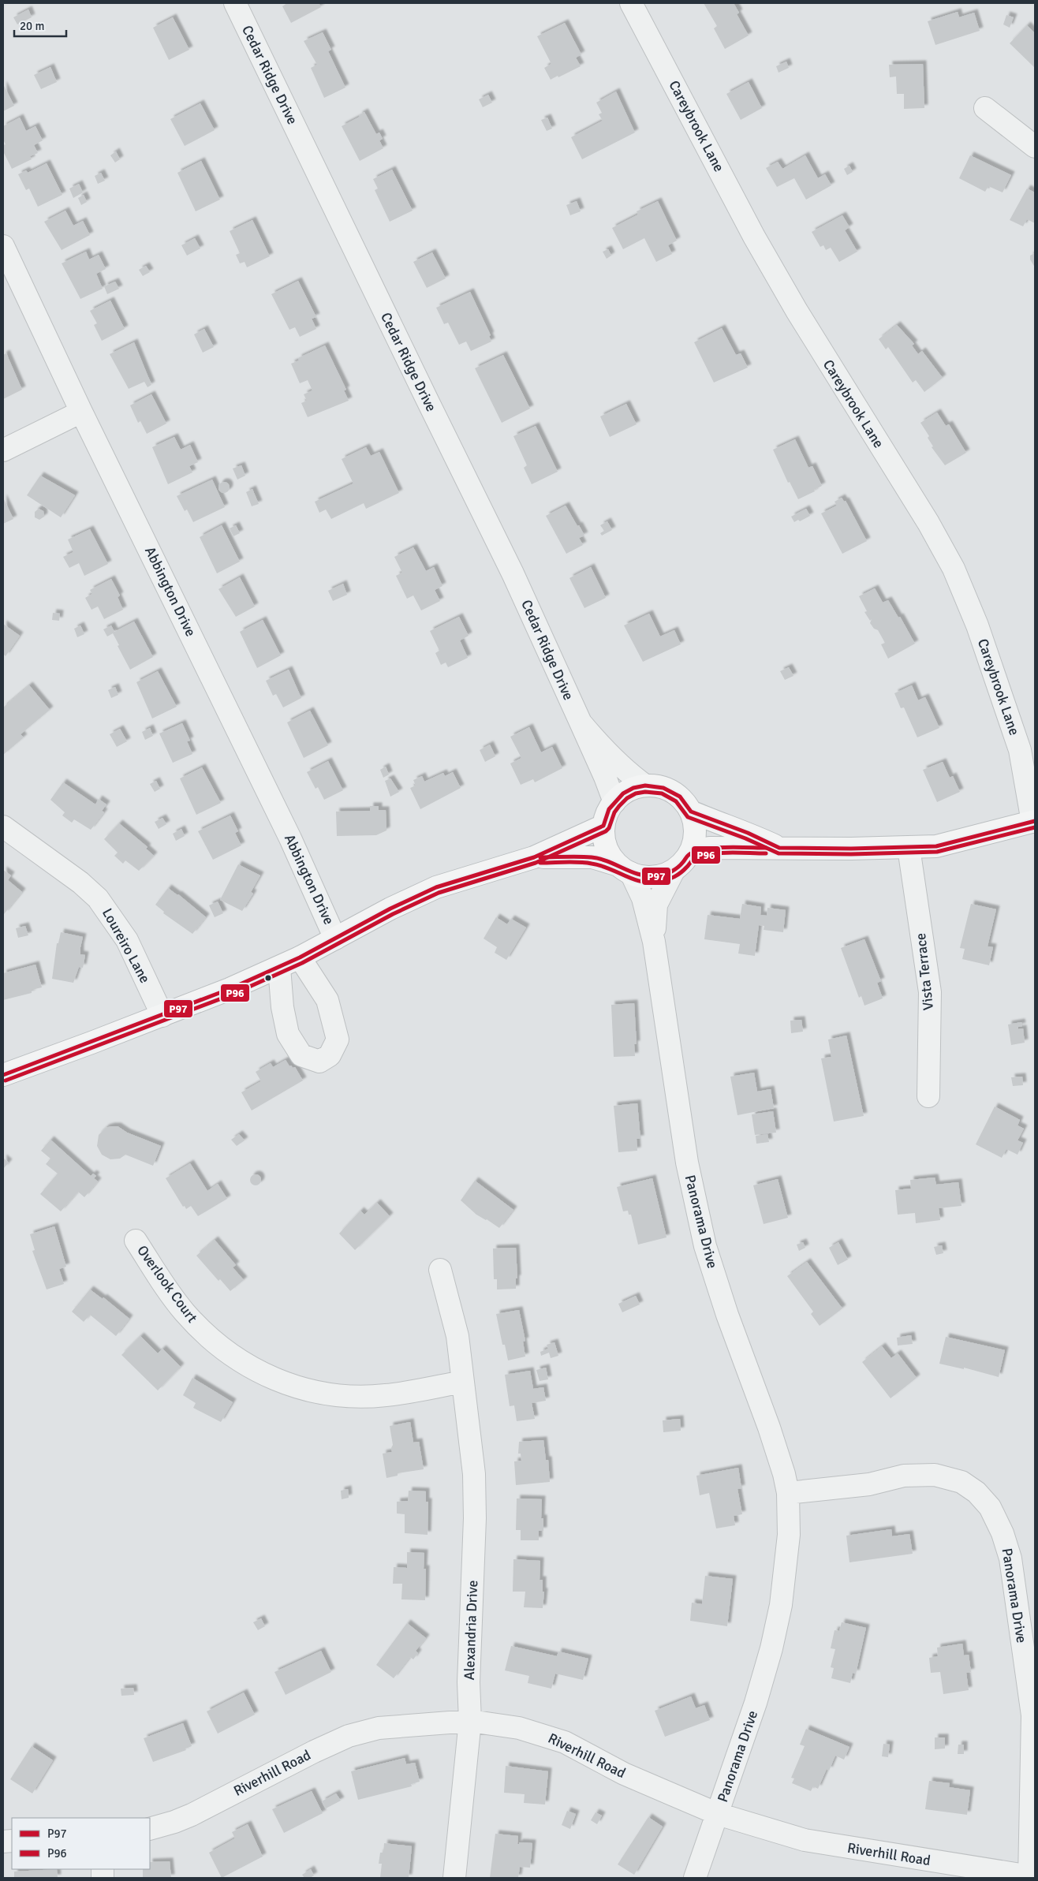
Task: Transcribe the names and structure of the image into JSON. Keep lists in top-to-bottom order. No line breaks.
{"streets":{"street":["Cedar Ridge Drive","Careybrook Lane","Abbington Drive","Loureiro Lane","Vista Terrace","Panorama Drive","Overlook Court","Alexandria Drive","Riverhill Road"]},"crossings":[["Cedar Ridge Drive","Panorama Drive"],["Panorama Drive","Riverhill Road"],["Overlook Court","Alexandria Drive"],["Alexandria Drive","Riverhill Road"]],"lines":["transit line P97","transit line P96"],"legend":["P97","P96"],"scale_bar":"20 m"}
